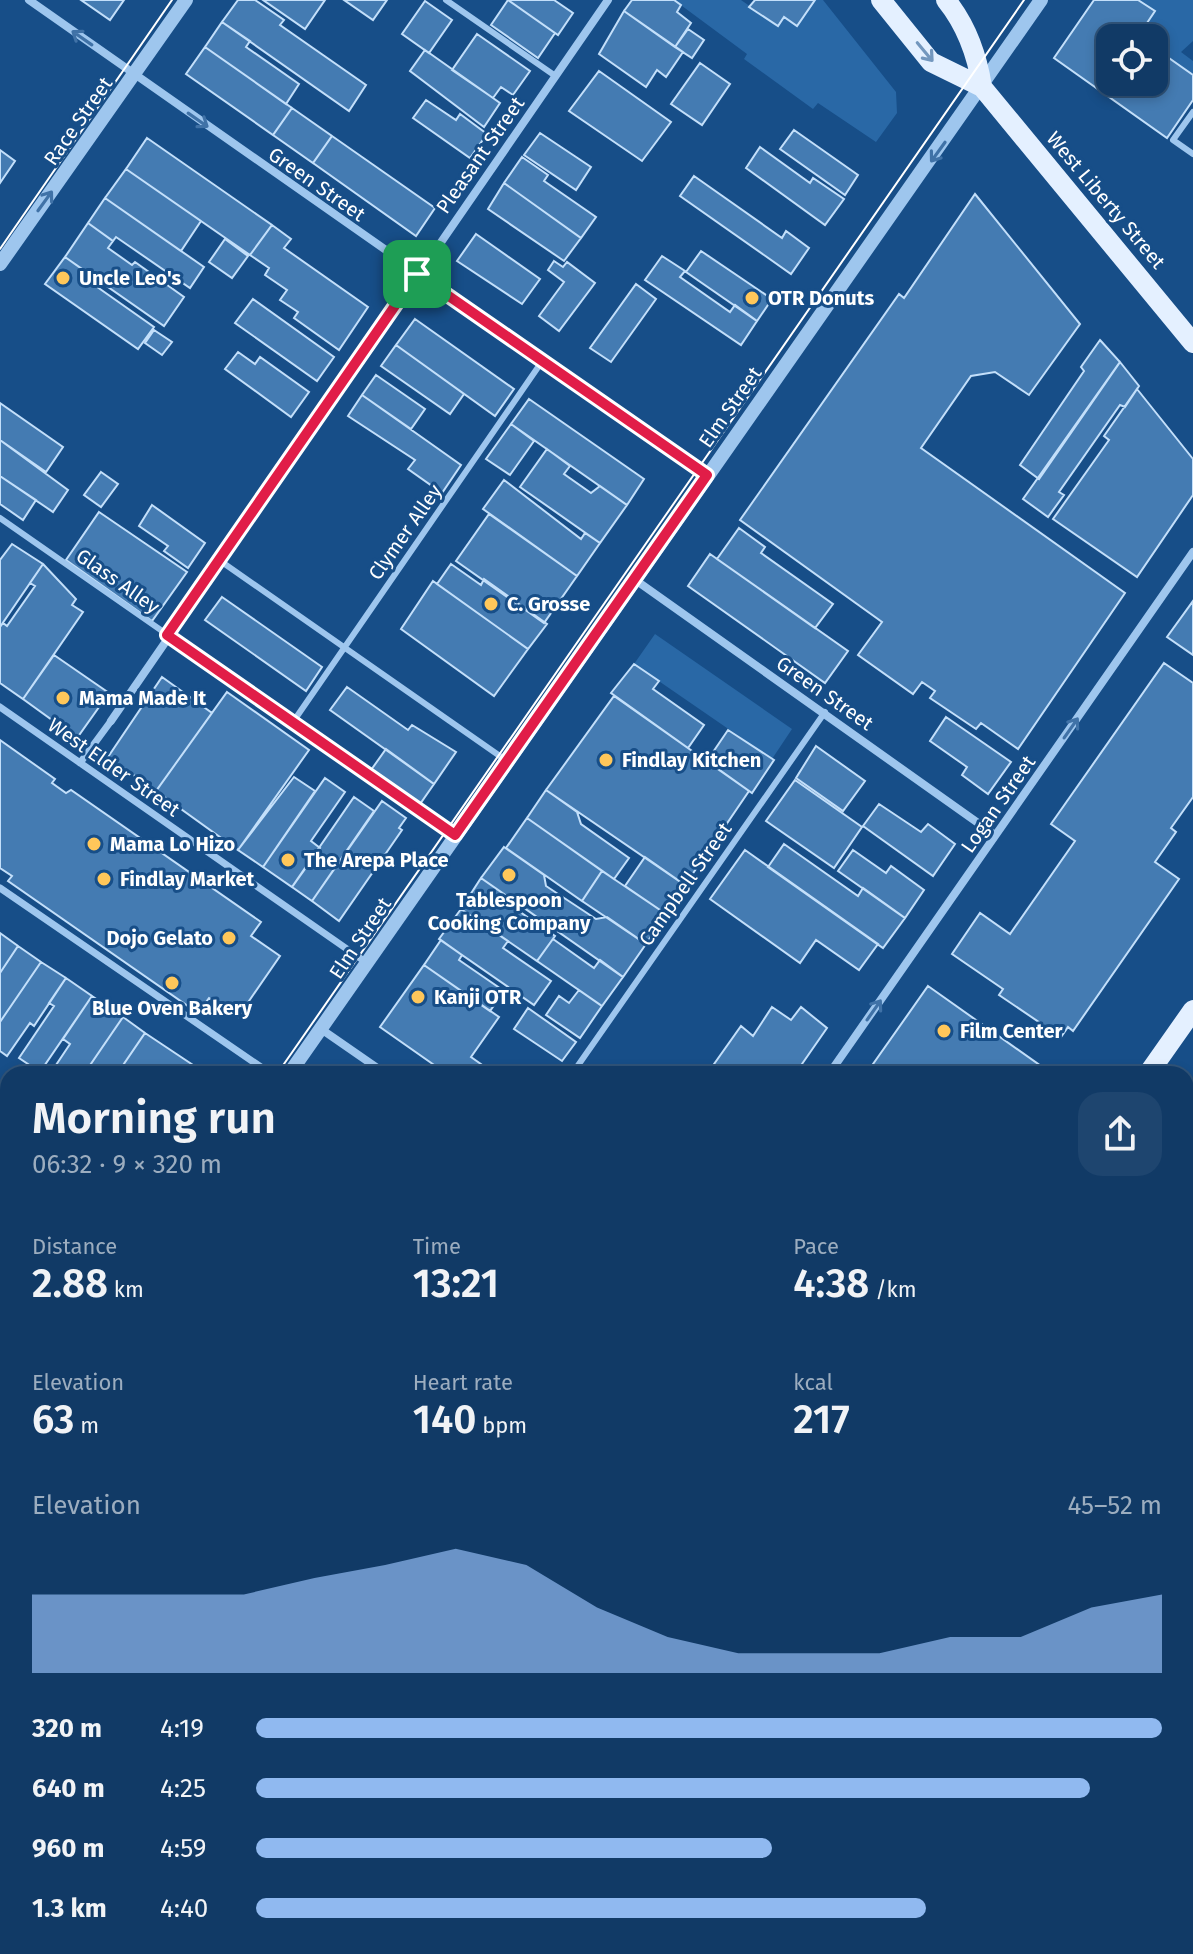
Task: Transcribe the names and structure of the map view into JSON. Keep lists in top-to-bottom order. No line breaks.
{"streets":{"main road":["West Liberty Street"],"street":["Race Street","Pleasant Street","Green Street","Elm Street","West Elder Street","Logan Street"],"lane":["Clymer Alley","Glass Alley","Campbell Street"]},"crossings":[["Race Street","Green Street"],["Pleasant Street","Green Street"],["Pleasant Street","Glass Alley"],["Pleasant Street","West Elder Street"],["Green Street","Elm Street"],["Green Street","Clymer Alley"],["Green Street","Logan Street"],["Green Street","Campbell Street"],["West Liberty Street","Elm Street"],["Elm Street","Glass Alley"],["Elm Street","West Elder Street"],["Clymer Alley","Glass Alley"]],"one_way":["Race Street","Elm Street","Logan Street"],"places":["Uncle Leo's","OTR Donuts","C. Grosse","Mama Made It","Findlay Kitchen","Mama Lo Hizo","The Arepa Place","Tablespoon Cooking Company","Findlay Market","Dojo Gelato","Blue Oven Bakery","Kanji OTR","Film Center"],"page":{"heading":["Morning run","06:32 · 9 × 320 m"],"stats":[["Distance","2.88 km"],["Time","13:21"],["Pace","4:38 /km"],["Elevation","63 m"],["Heart rate","140 bpm"],["kcal","217"]],"chart":["Elevation","45–52 m"],"list":[{"name":"320 m","note":"4:19"},{"name":"640 m","note":"4:25"},{"name":"960 m","note":"4:59"},{"name":"1.3 km","note":"4:40"}]}}
